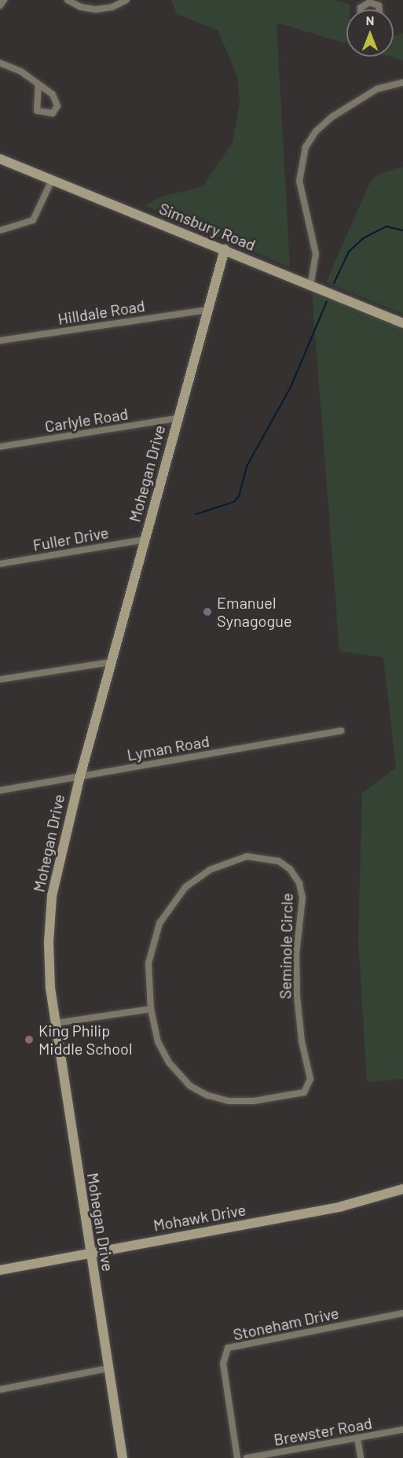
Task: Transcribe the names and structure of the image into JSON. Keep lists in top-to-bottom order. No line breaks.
{"streets":{"street":["Simsbury Road","Hilldale Road","Carlyle Road","Mohegan Drive","Fuller Drive","Lyman Road","Seminole Circle","Mohawk Drive","Stoneham Drive","Brewster Road"]},"crossings":[["Simsbury Road","Mohegan Drive"],["Hilldale Road","Mohegan Drive"],["Carlyle Road","Mohegan Drive"],["Mohegan Drive","Fuller Drive"],["Mohegan Drive","Lyman Road"],["Mohegan Drive","Mohawk Drive"]],"places":["Emanuel Synagogue","King Philip Middle School"],"north":"top"}
